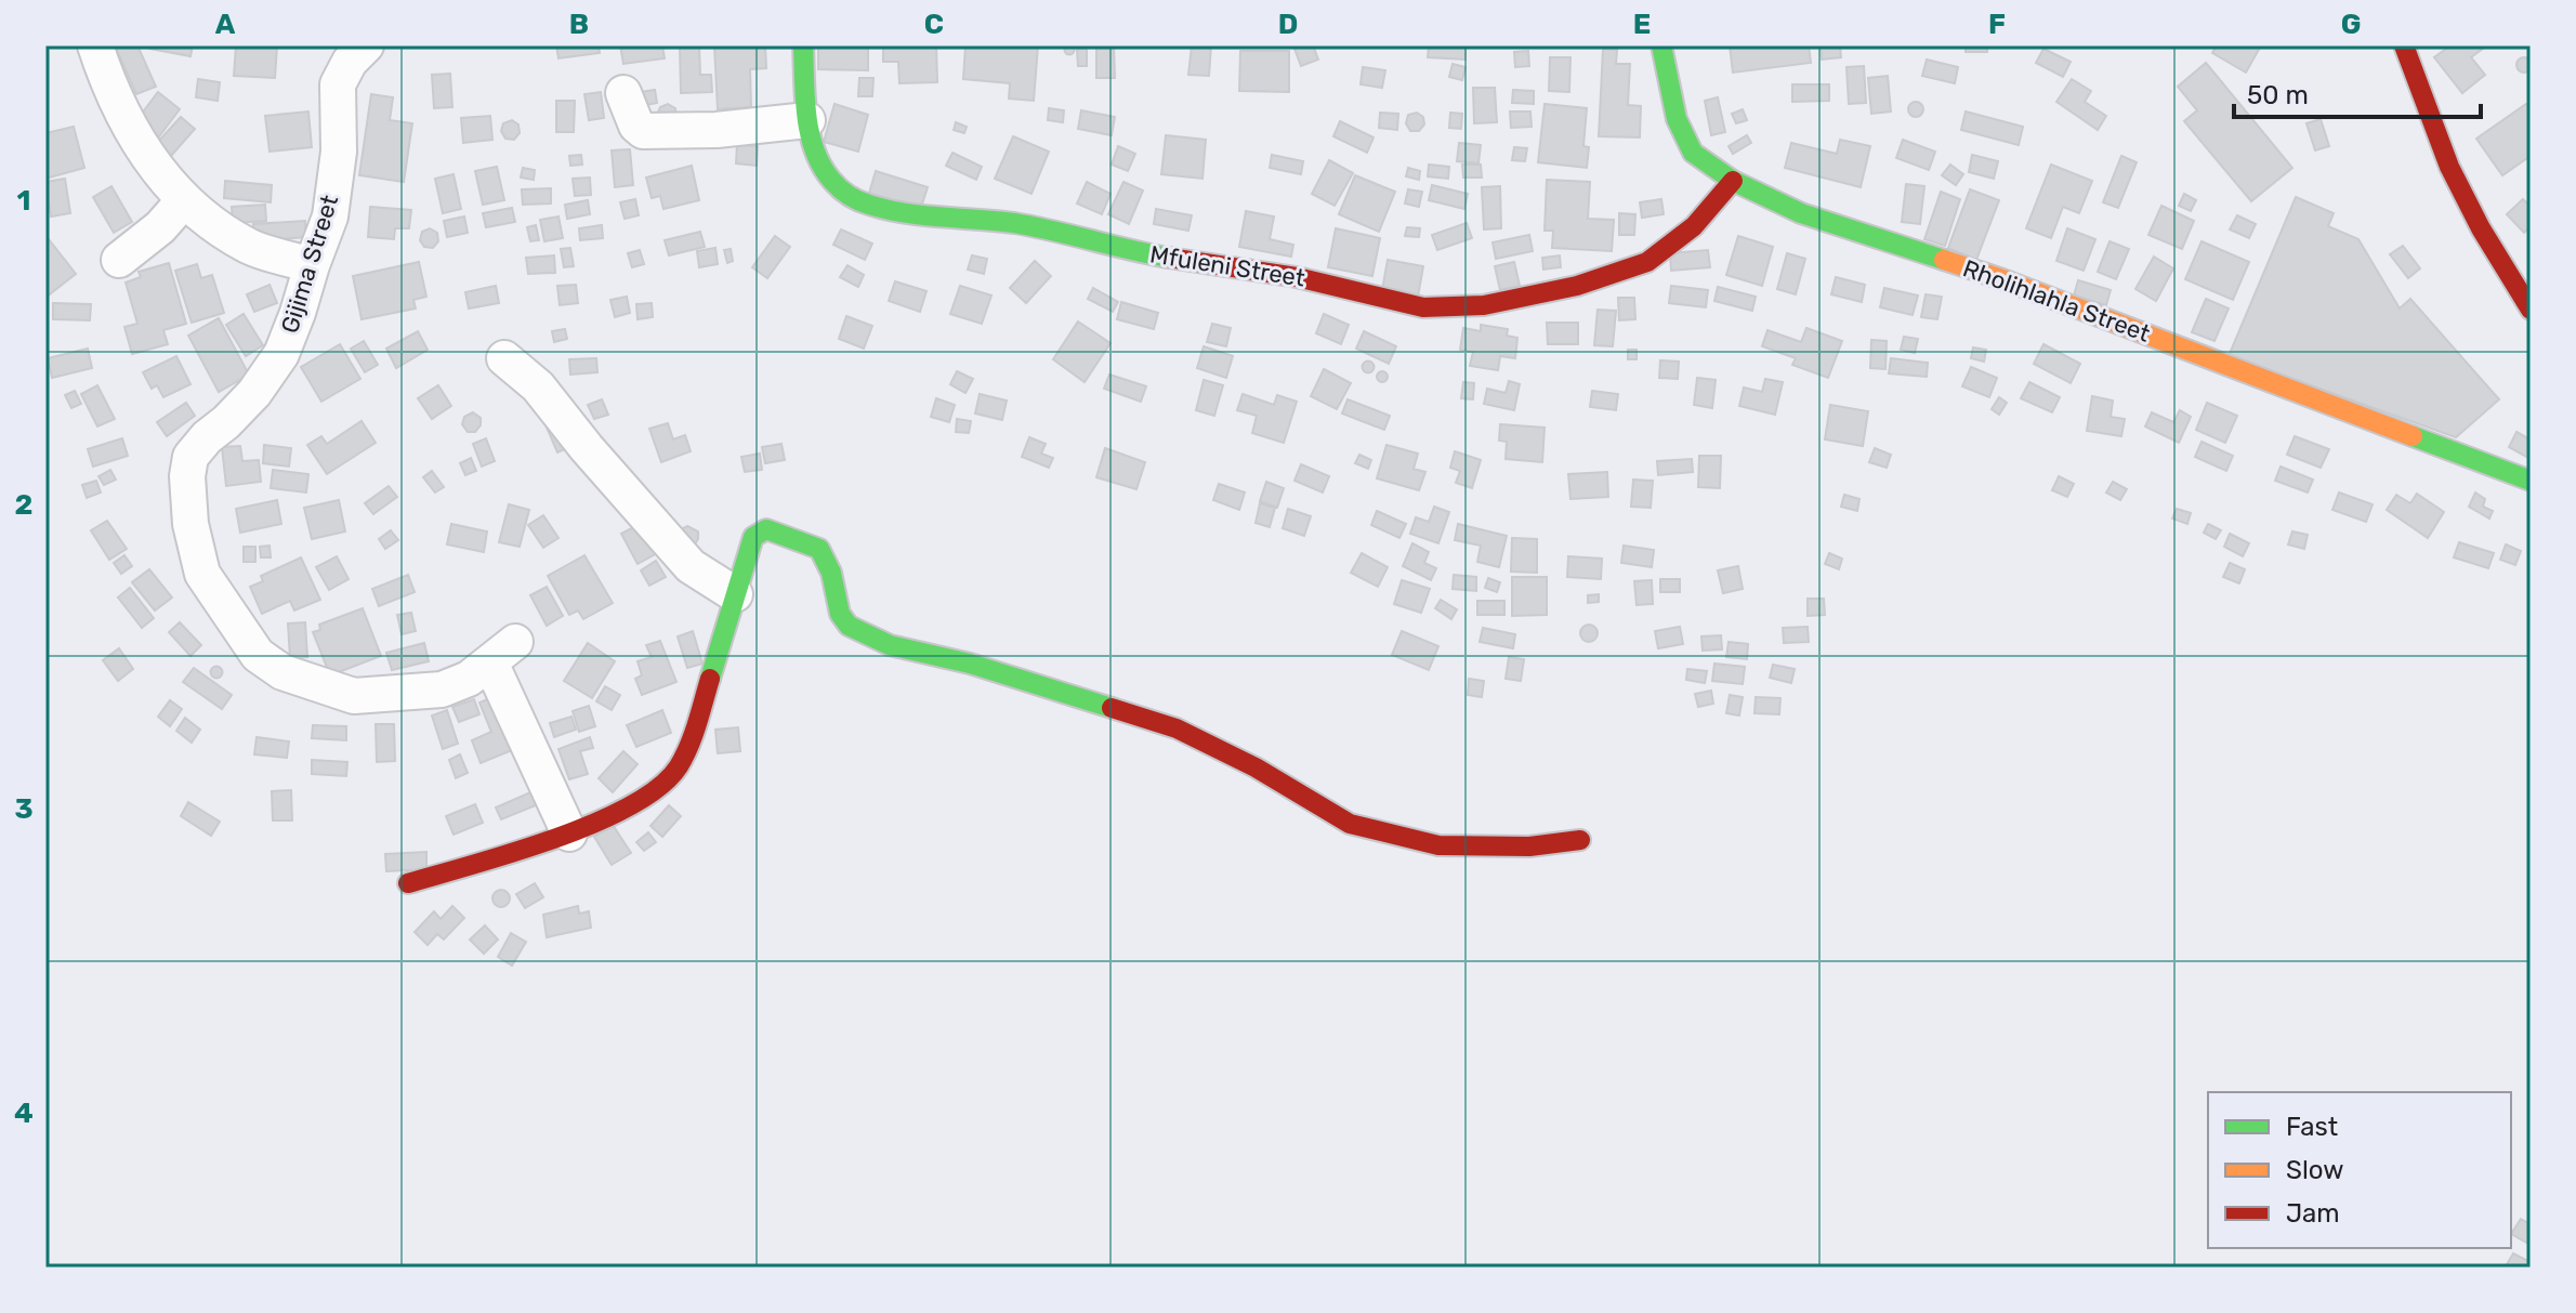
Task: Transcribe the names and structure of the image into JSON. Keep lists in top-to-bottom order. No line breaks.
{"streets":{"street":["Gijima Street","Mfuleni Street","Rholihlahla Street"]},"crossings":[["Mfuleni Street","Rholihlahla Street"]],"legend":["Fast","Slow","Jam"],"scale_bar":"50 m","grid":{"columns":["A","B","C","D","E","F","G"],"rows":["1","2","3","4"]}}
